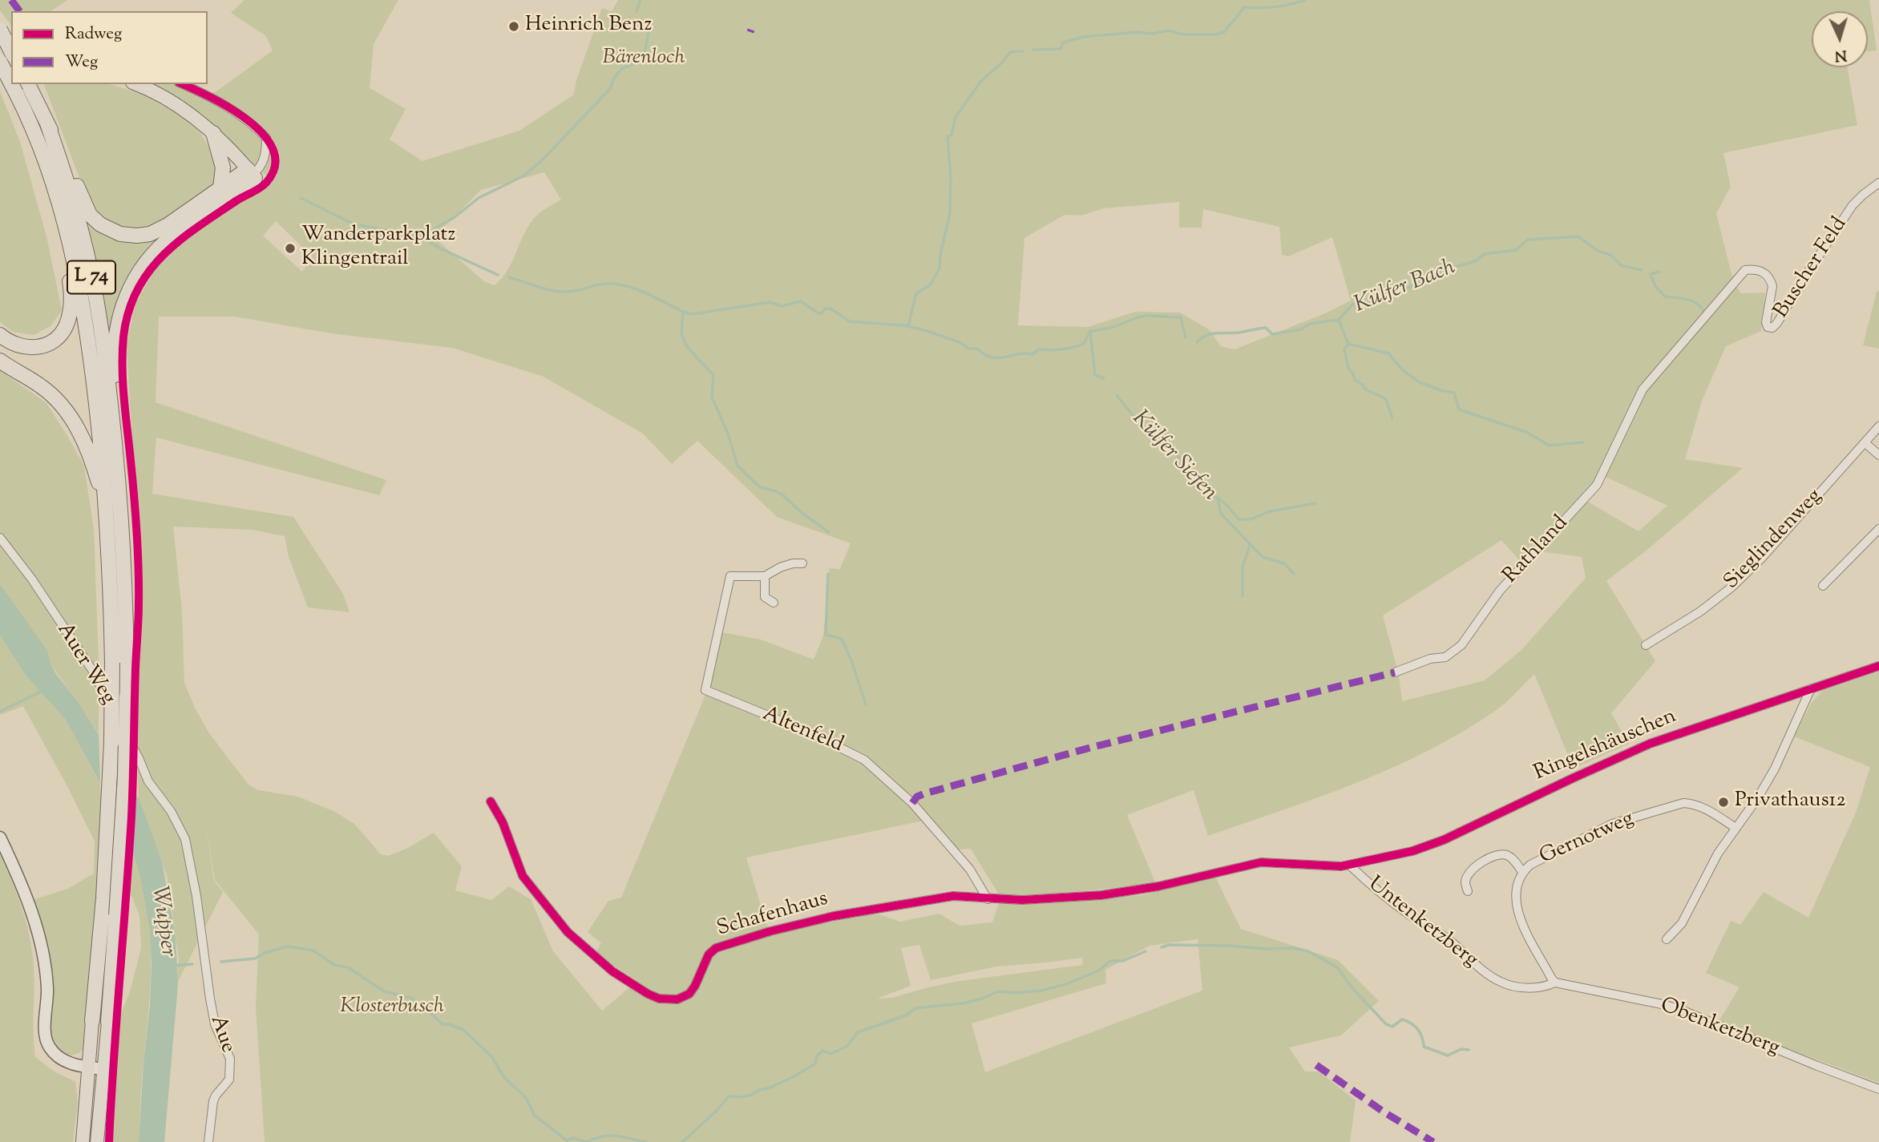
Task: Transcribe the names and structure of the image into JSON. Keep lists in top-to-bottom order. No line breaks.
{"streets":{"highway":["L 74"],"street":["Buscher Feld","Sieglindenweg","Rathland","Auer Weg","Altenfeld","Ringelshäuschen","Gernotweg","Schafenhaus","Untenketzberg","Obenketzberg","Aue"]},"crossings":[["Buscher Feld","Rathland"],["Auer Weg","Aue"],["Altenfeld","Schafenhaus"],["Ringelshäuschen","Untenketzberg"],["Gernotweg","Untenketzberg"],["Gernotweg","Obenketzberg"],["Schafenhaus","Untenketzberg"],["Untenketzberg","Obenketzberg"]],"water":["Külfer Bach","Külfer Siefen","Wupper"],"parks":["Bärenloch","Klosterbusch"],"places":["Heinrich Benz","Wanderparkplatz Klingentrail","Privathaus12"],"legend":["Radweg","Weg"],"north":"bottom"}
